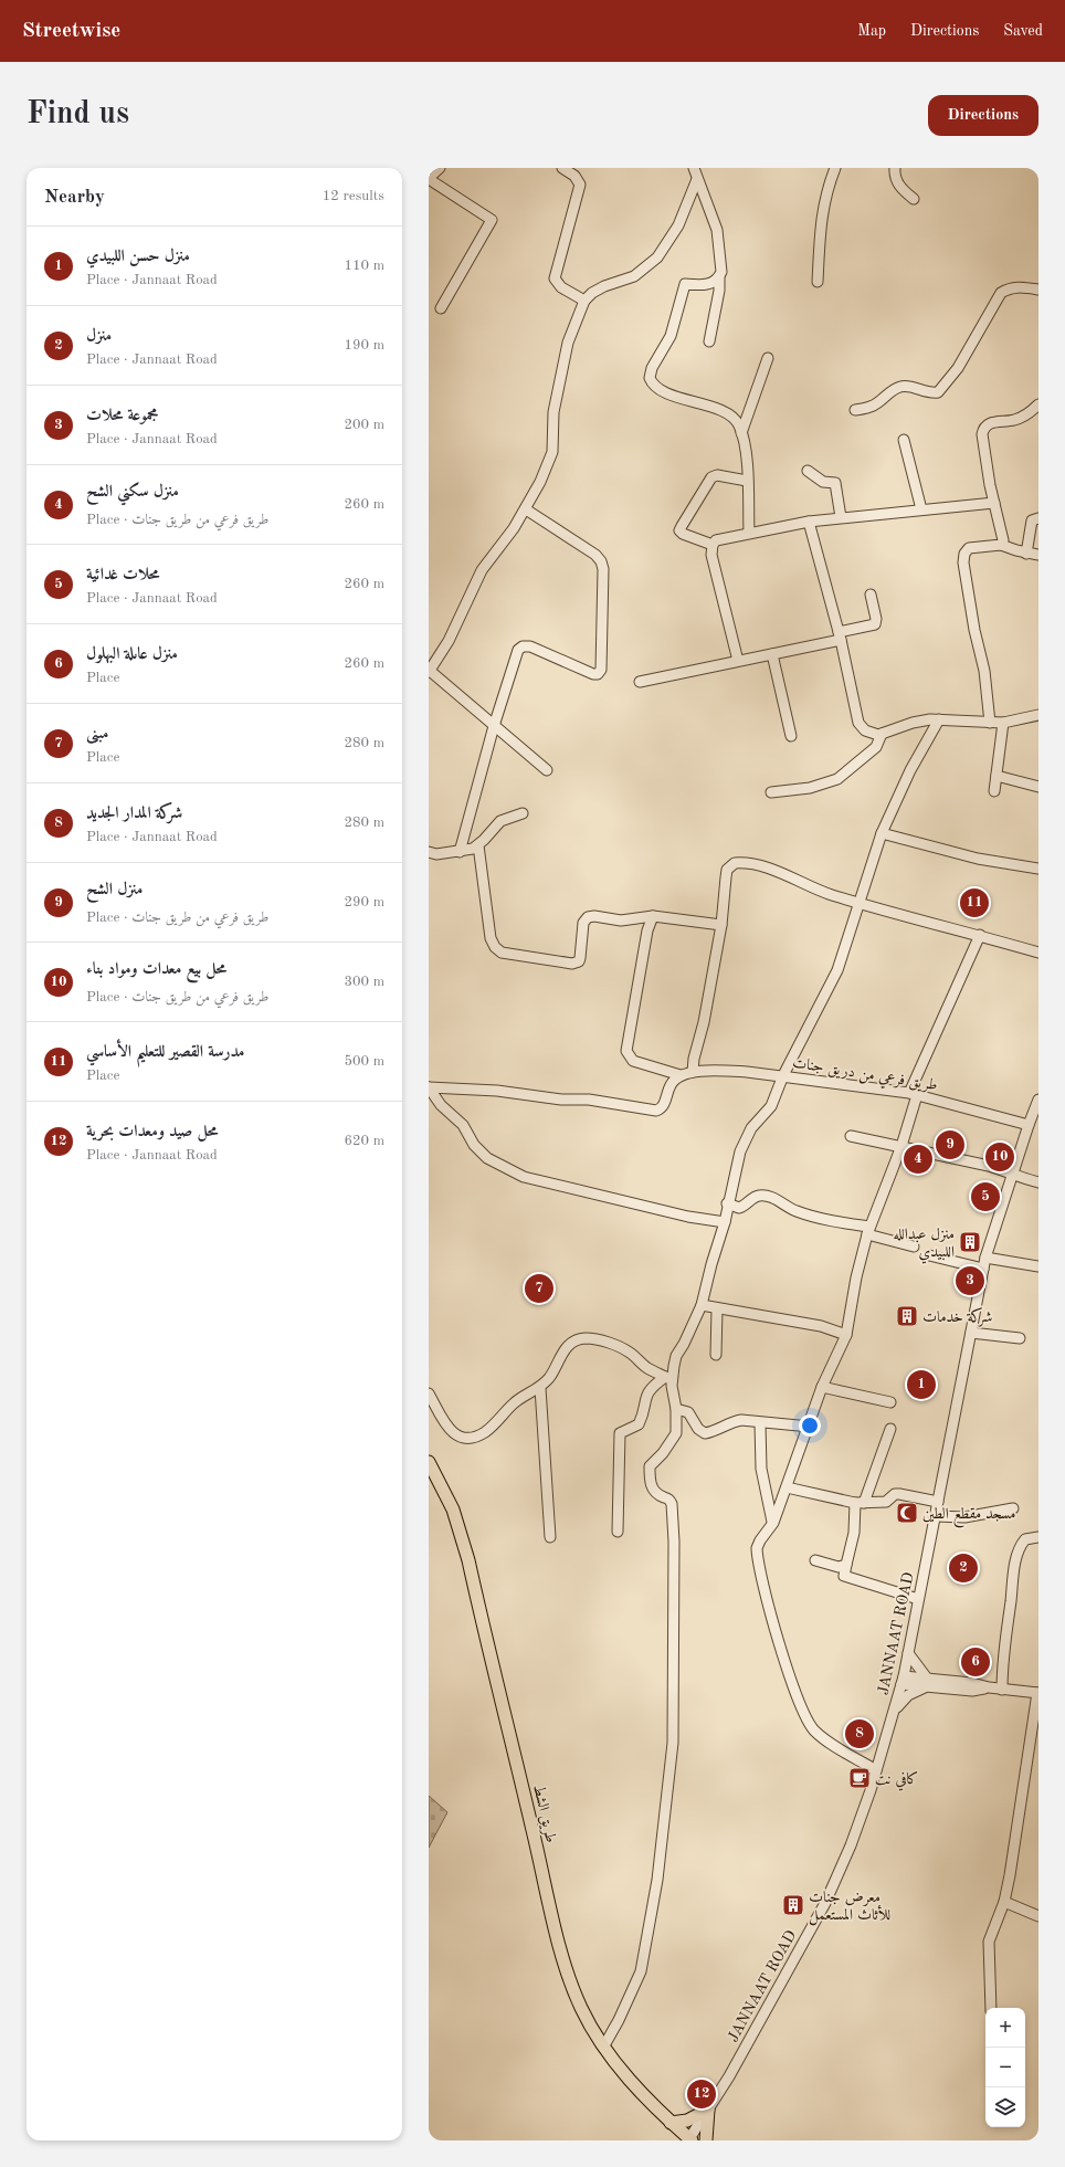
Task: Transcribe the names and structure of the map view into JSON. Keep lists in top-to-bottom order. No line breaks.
{"streets":{"main road":["طريق الشط"],"street":["طريق فرعي من دريق جنات","JANNAAT ROAD"]},"crossings":[["طريق فرعي من دريق جنات","JANNAAT ROAD"],["JANNAAT ROAD","طريق الشط"]],"places":{"building":["منزل عبدالله اللبيدي","شركة خدمات","معرض جنات للأثاث المستعمل"],"mosque":["مسجد مقطع الطين"],"cafe":["كافي نت"]},"page":{"header":"Streetwise","nav":["Map","Directions","Saved"],"buttons":"Directions","title":"Find us","heading":["Nearby","12 results"],"list":[{"mark":"1","name":"منزل حسن اللبيدي","note":"Place · Jannaat Road","value":"110 m"},{"mark":"2","name":"منزل","note":"Place · Jannaat Road","value":"190 m"},{"mark":"3","name":"مجموعة محلات","note":"Place · Jannaat Road","value":"200 m"},{"mark":"4","name":"منزل سكني الشح","note":"Place · طريق فرعي من طريق جنات","value":"260 m"},{"mark":"5","name":"محلات غدائية","note":"Place · Jannaat Road","value":"260 m"},{"mark":"6","name":"منزل عاىلة البهلول","note":"Place","value":"260 m"},{"mark":"7","name":"مبنى","note":"Place","value":"280 m"},{"mark":"8","name":"شركة المدار الجديد","note":"Place · Jannaat Road","value":"280 m"},{"mark":"9","name":"منزل الشح","note":"Place · طريق فرعي من طريق جنات","value":"290 m"},{"mark":"10","name":"محل بيع معدات ومواد بناء","note":"Place · طريق فرعي من طريق جنات","value":"300 m"},{"mark":"11","name":"مدرسة القصير للتعليم الأساسي","note":"Place","value":"500 m"},{"mark":"12","name":"محل صيد ومعدات بحرية","note":"Place · Jannaat Road","value":"620 m"}],"pins":["11","9","10","4","5","3","7","1","2","6","8","12"],"map_buttons":["+","−"]}}
